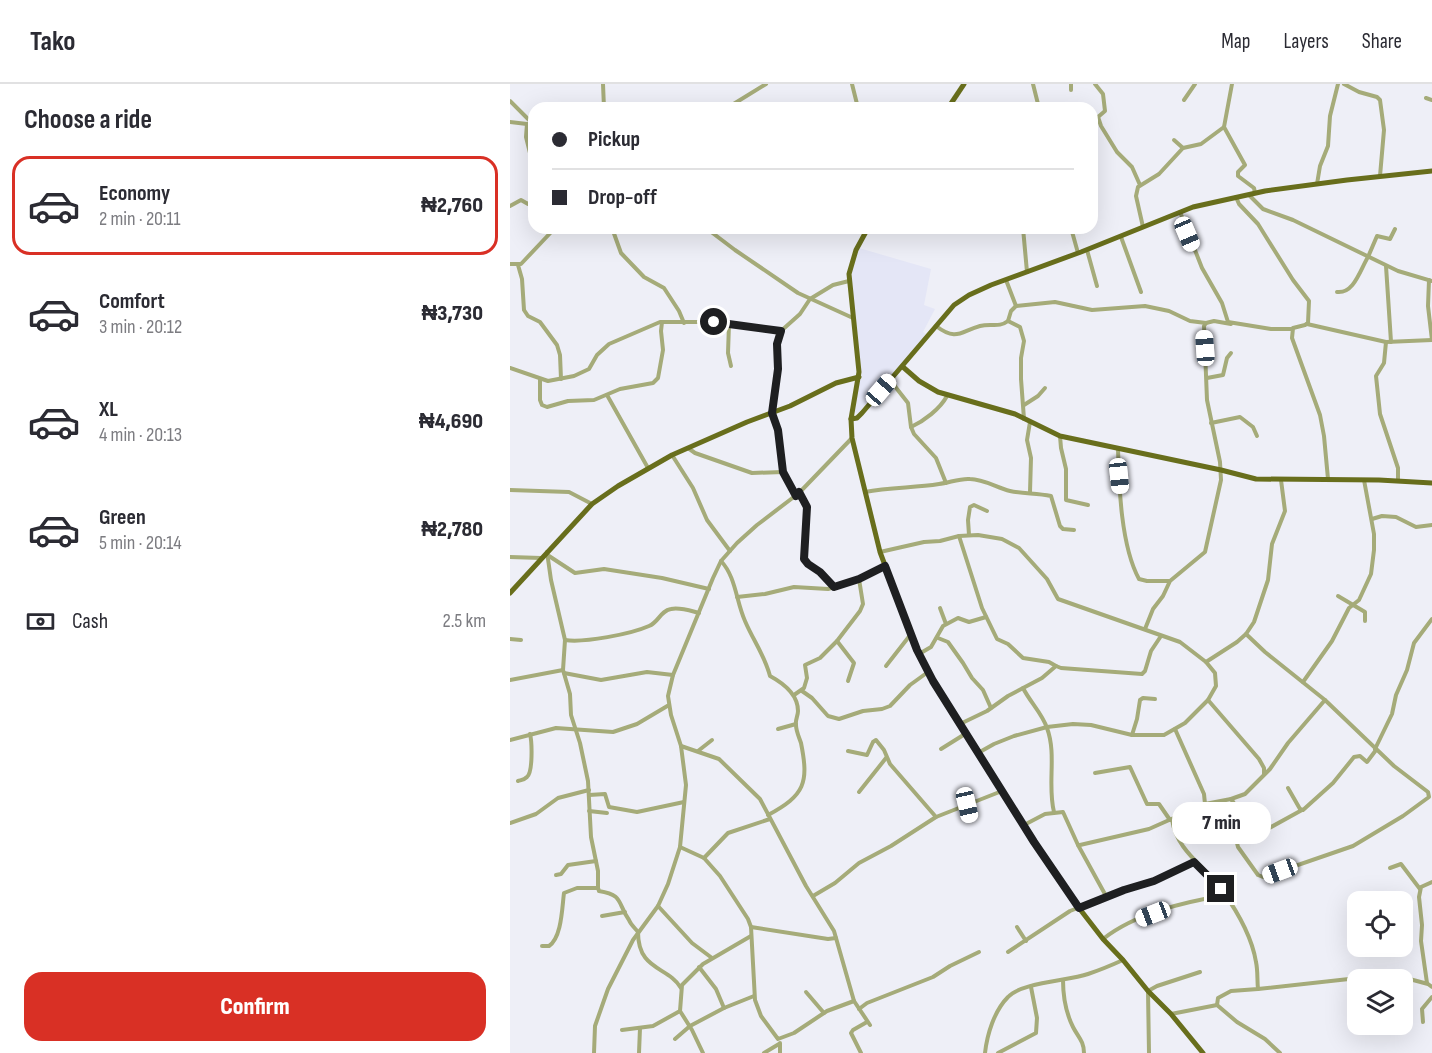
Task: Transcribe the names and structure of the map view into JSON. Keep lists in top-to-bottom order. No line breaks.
{"page":{"header":"Tako","nav":["Map","Layers","Share"],"heading":"Choose a ride","banner":["Pickup","Drop-off"],"list":[{"name":"Economy","note":"2 min · 20:11","value":"₦2,760"},{"name":"Comfort","note":"3 min · 20:12","value":"₦3,730"},{"name":"XL","note":"4 min · 20:13","value":"₦4,690"},{"name":"Green","note":"5 min · 20:14","value":"₦2,780"}],"pay":["Cash","2.5 km"],"bubble":"7 min","buttons":"Confirm"}}
